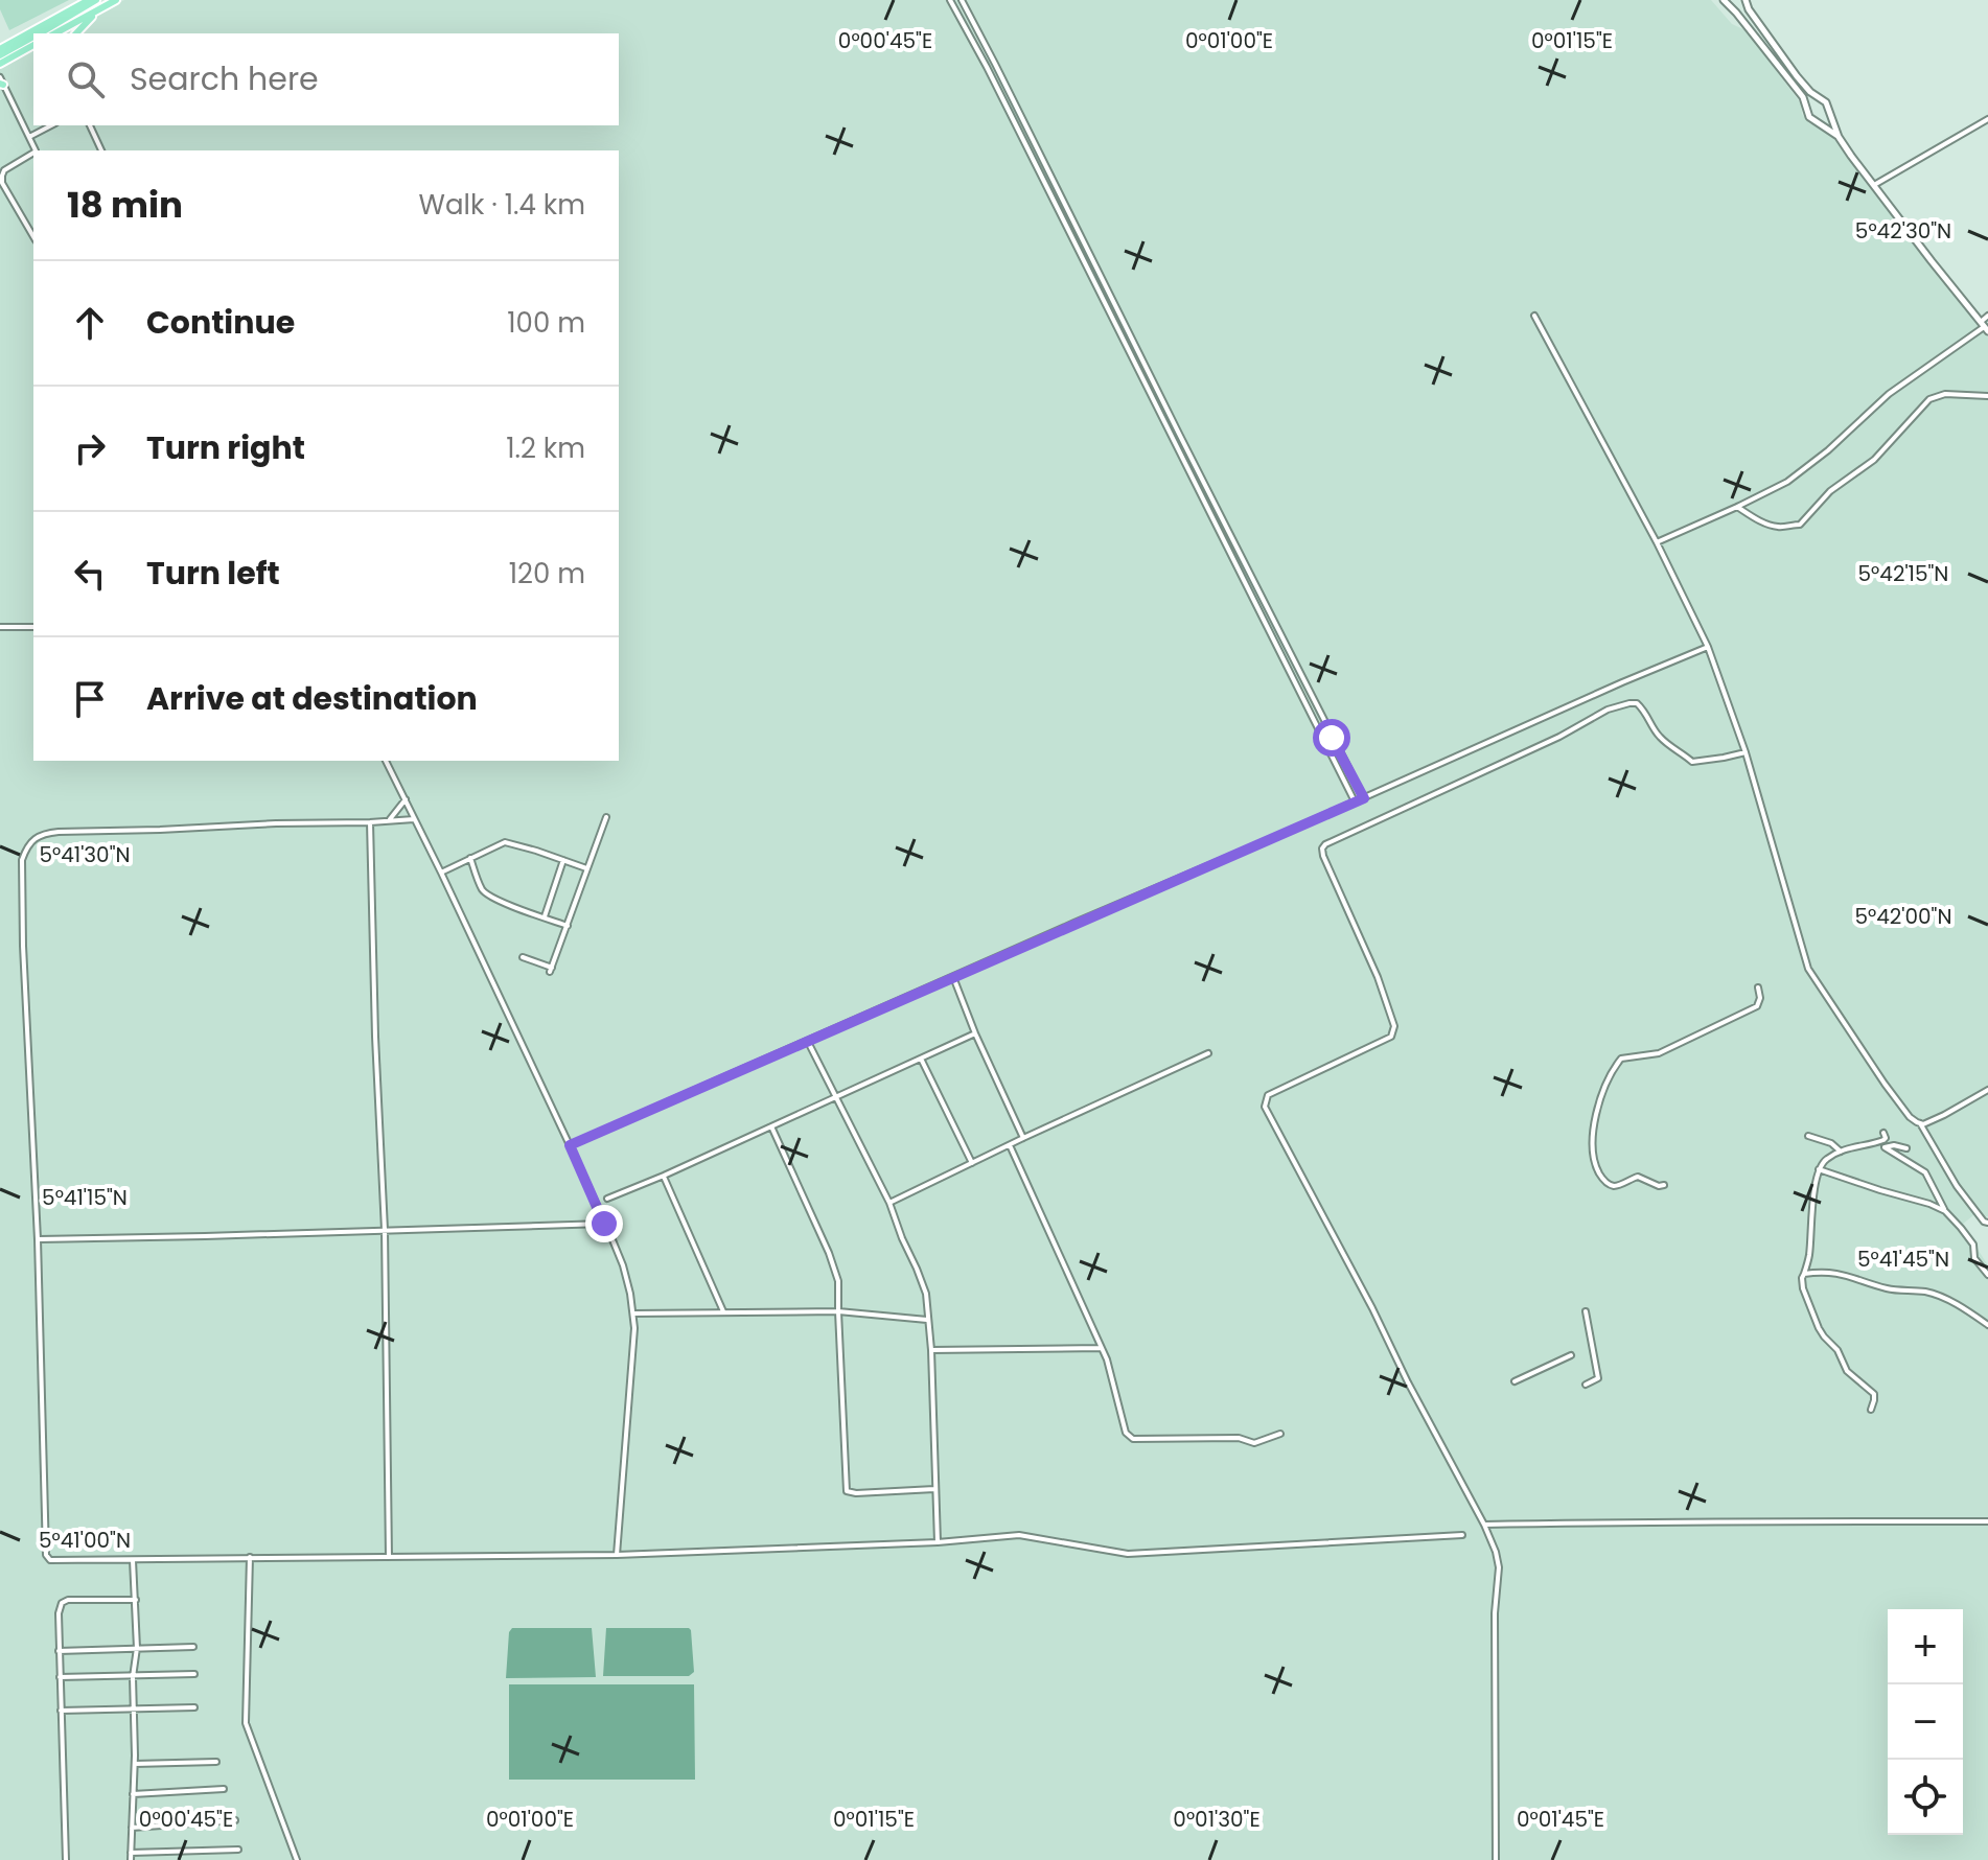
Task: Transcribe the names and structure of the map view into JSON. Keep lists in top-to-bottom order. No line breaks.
{"page":{"search":"Search here","heading":["18 min","Walk · 1.4 km"],"list":[["Continue","100 m"],["Turn right","1.2 km"],["Turn left","120 m"],"Arrive at destination"],"map_buttons":["+","−"]},"coordinates":["0°00'45\"E","0°01'00\"E","0°01'15\"E","5°42'30\"N","5°42'15\"N","5°41'30\"N","5°42'00\"N","5°41'15\"N","5°41'45\"N","5°41'00\"N","0°01'30\"E","0°01'45\"E"]}
